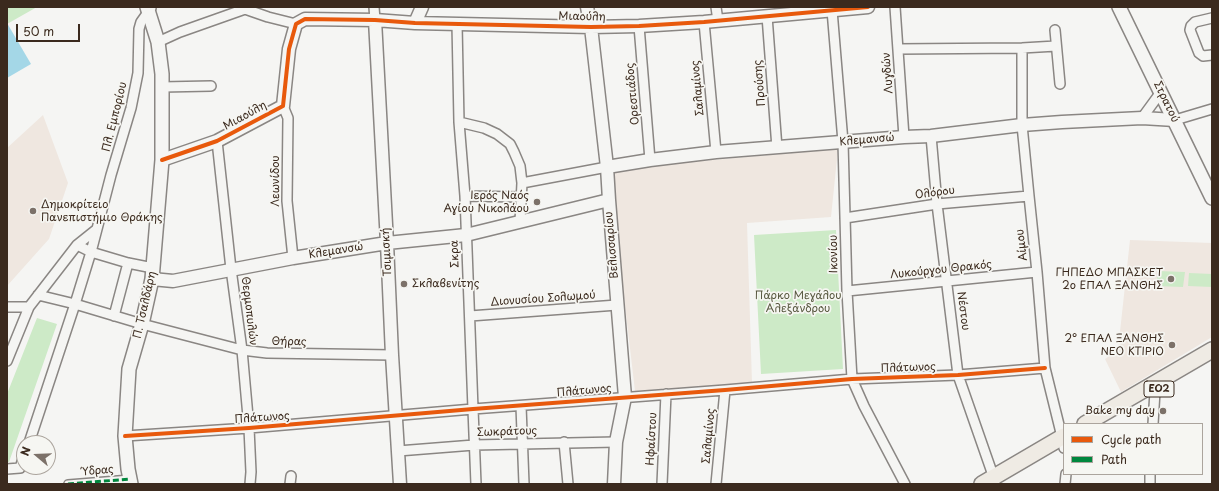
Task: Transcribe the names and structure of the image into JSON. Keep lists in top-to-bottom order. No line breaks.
{"streets":{"main road":["Στρατού","Π. Τσαλδάρη","ΕΟ2"],"street":["Μιαούλη","Λυγδών","Προύσης","Σαλαμίνος","Ορεστιάδος","Πλ. Εμπορίου","Κλεμανσώ","Λεωνίδου","Ολόρου","Βελισσαρίου","Αίμου","Τσιμισκή","Σκρα","Ικονίου","Λυκούργου Θρακός","Διονυσίου Σολωμού","Θερμοπυλών","Νέστου","Θήρας","Πλάτωνος","Σωκράτους","Ηφαίστου","Ύδρας"]},"crossings":[["Μιαούλη","Προύσης"],["Μιαούλη","Σαλαμίνος"],["Μιαούλη","Ορεστιάδος"],["Μιαούλη","Λεωνίδου"],["Μιαούλη","Βελισσαρίου"],["Μιαούλη","Τσιμισκή"],["Μιαούλη","Σκρα"],["Μιαούλη","Ικονίου"],["Μιαούλη","Π. Τσαλδάρη"],["Μιαούλη","Θερμοπυλών"],["Λυγδών","Κλεμανσώ"],["Προύσης","Κλεμανσώ"],["Σαλαμίνος","Κλεμανσώ"],["Σαλαμίνος","Πλάτωνος"],["Ορεστιάδος","Κλεμανσώ"],["Στρατού","Κλεμανσώ"],["Πλ. Εμπορίου","Π. Τσαλδάρη"],["Πλ. Εμπορίου","Θήρας"],["Κλεμανσώ","Λεωνίδου"],["Κλεμανσώ","Βελισσαρίου"],["Κλεμανσώ","Αίμου"],["Κλεμανσώ","Τσιμισκή"],["Κλεμανσώ","Σκρα"],["Κλεμανσώ","Ικονίου"],["Κλεμανσώ","Π. Τσαλδάρη"],["Κλεμανσώ","Θερμοπυλών"],["Κλεμανσώ","Νέστου"],["Ολόρου","Αίμου"],["Ολόρου","Ικονίου"],["Ολόρου","Νέστου"],["Βελισσαρίου","Διονυσίου Σολωμού"],["Βελισσαρίου","Πλάτωνος"],["Βελισσαρίου","Σωκράτους"],["Αίμου","Λυκούργου Θρακός"],["Αίμου","Πλάτωνος"],["Τσιμισκή","Θήρας"],["Τσιμισκή","Πλάτωνος"],["Τσιμισκή","Σωκράτους"],["Σκρα","Διονυσίου Σολωμού"],["Σκρα","Πλάτωνος"],["Σκρα","Σωκράτους"],["Ικονίου","Λυκούργου Θρακός"],["Ικονίου","Πλάτωνος"],["Λυκούργου Θρακός","Νέστου"],["Π. Τσαλδάρη","Θήρας"],["Π. Τσαλδάρη","Πλάτωνος"],["Π. Τσαλδάρη","Ύδρας"],["Θερμοπυλών","Θήρας"],["Θερμοπυλών","Πλάτωνος"],["Νέστου","Πλάτωνος"],["Πλάτωνος","Ηφαίστου"]],"parks":["Πάρκο Μεγάλου Αλεξάνδρου"],"places":["Ιερός Ναός Αγίου Νικολάου","Δημοκρίτειο Πανεπιστήμιο Θράκης","ΓΗΠΕΔΟ ΜΠΑΣΚΕΤ 2ο ΕΠΑΛ ΞΑΝΘΗΣ","Σκλαβενίτης","2° ΕΠΑΛ ΞΑΝΘΗΣ ΝΕΟ ΚΤΙΡΙΟ","Bake my day"],"legend":["Cycle path","Path"],"scale_bar":"50 m","north":"left"}
